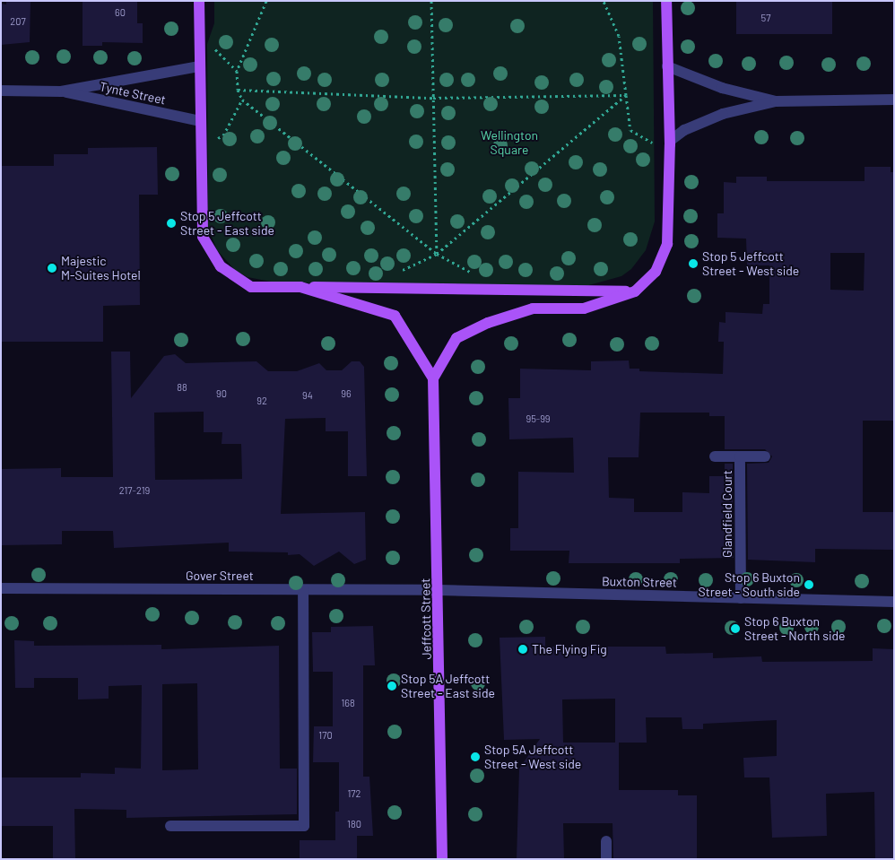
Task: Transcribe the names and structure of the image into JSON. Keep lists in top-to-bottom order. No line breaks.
{"streets":{"main road":["Jeffcott Street"],"street":["Tynte Street","Glandfield Court","Gover Street","Buxton Street"]},"crossings":[["Glandfield Court","Buxton Street"],["Gover Street","Buxton Street"],["Gover Street","Jeffcott Street"],["Buxton Street","Jeffcott Street"]],"parks":["Wellington Square"],"places":["Stop 5 Jeffcott Street - East side","Stop 5 Jeffcott Street - West side","Majestic M-Suites Hotel","Stop 6 Buxton Street - South side","Stop 6 Buxton Street - North side","The Flying Fig","Stop 5A Jeffcott Street - East side","Stop 5A Jeffcott Street - West side"],"house_numbers":["60","57","207","88","90","96","94","92","95-99","217-219","168","170","172","180"]}
